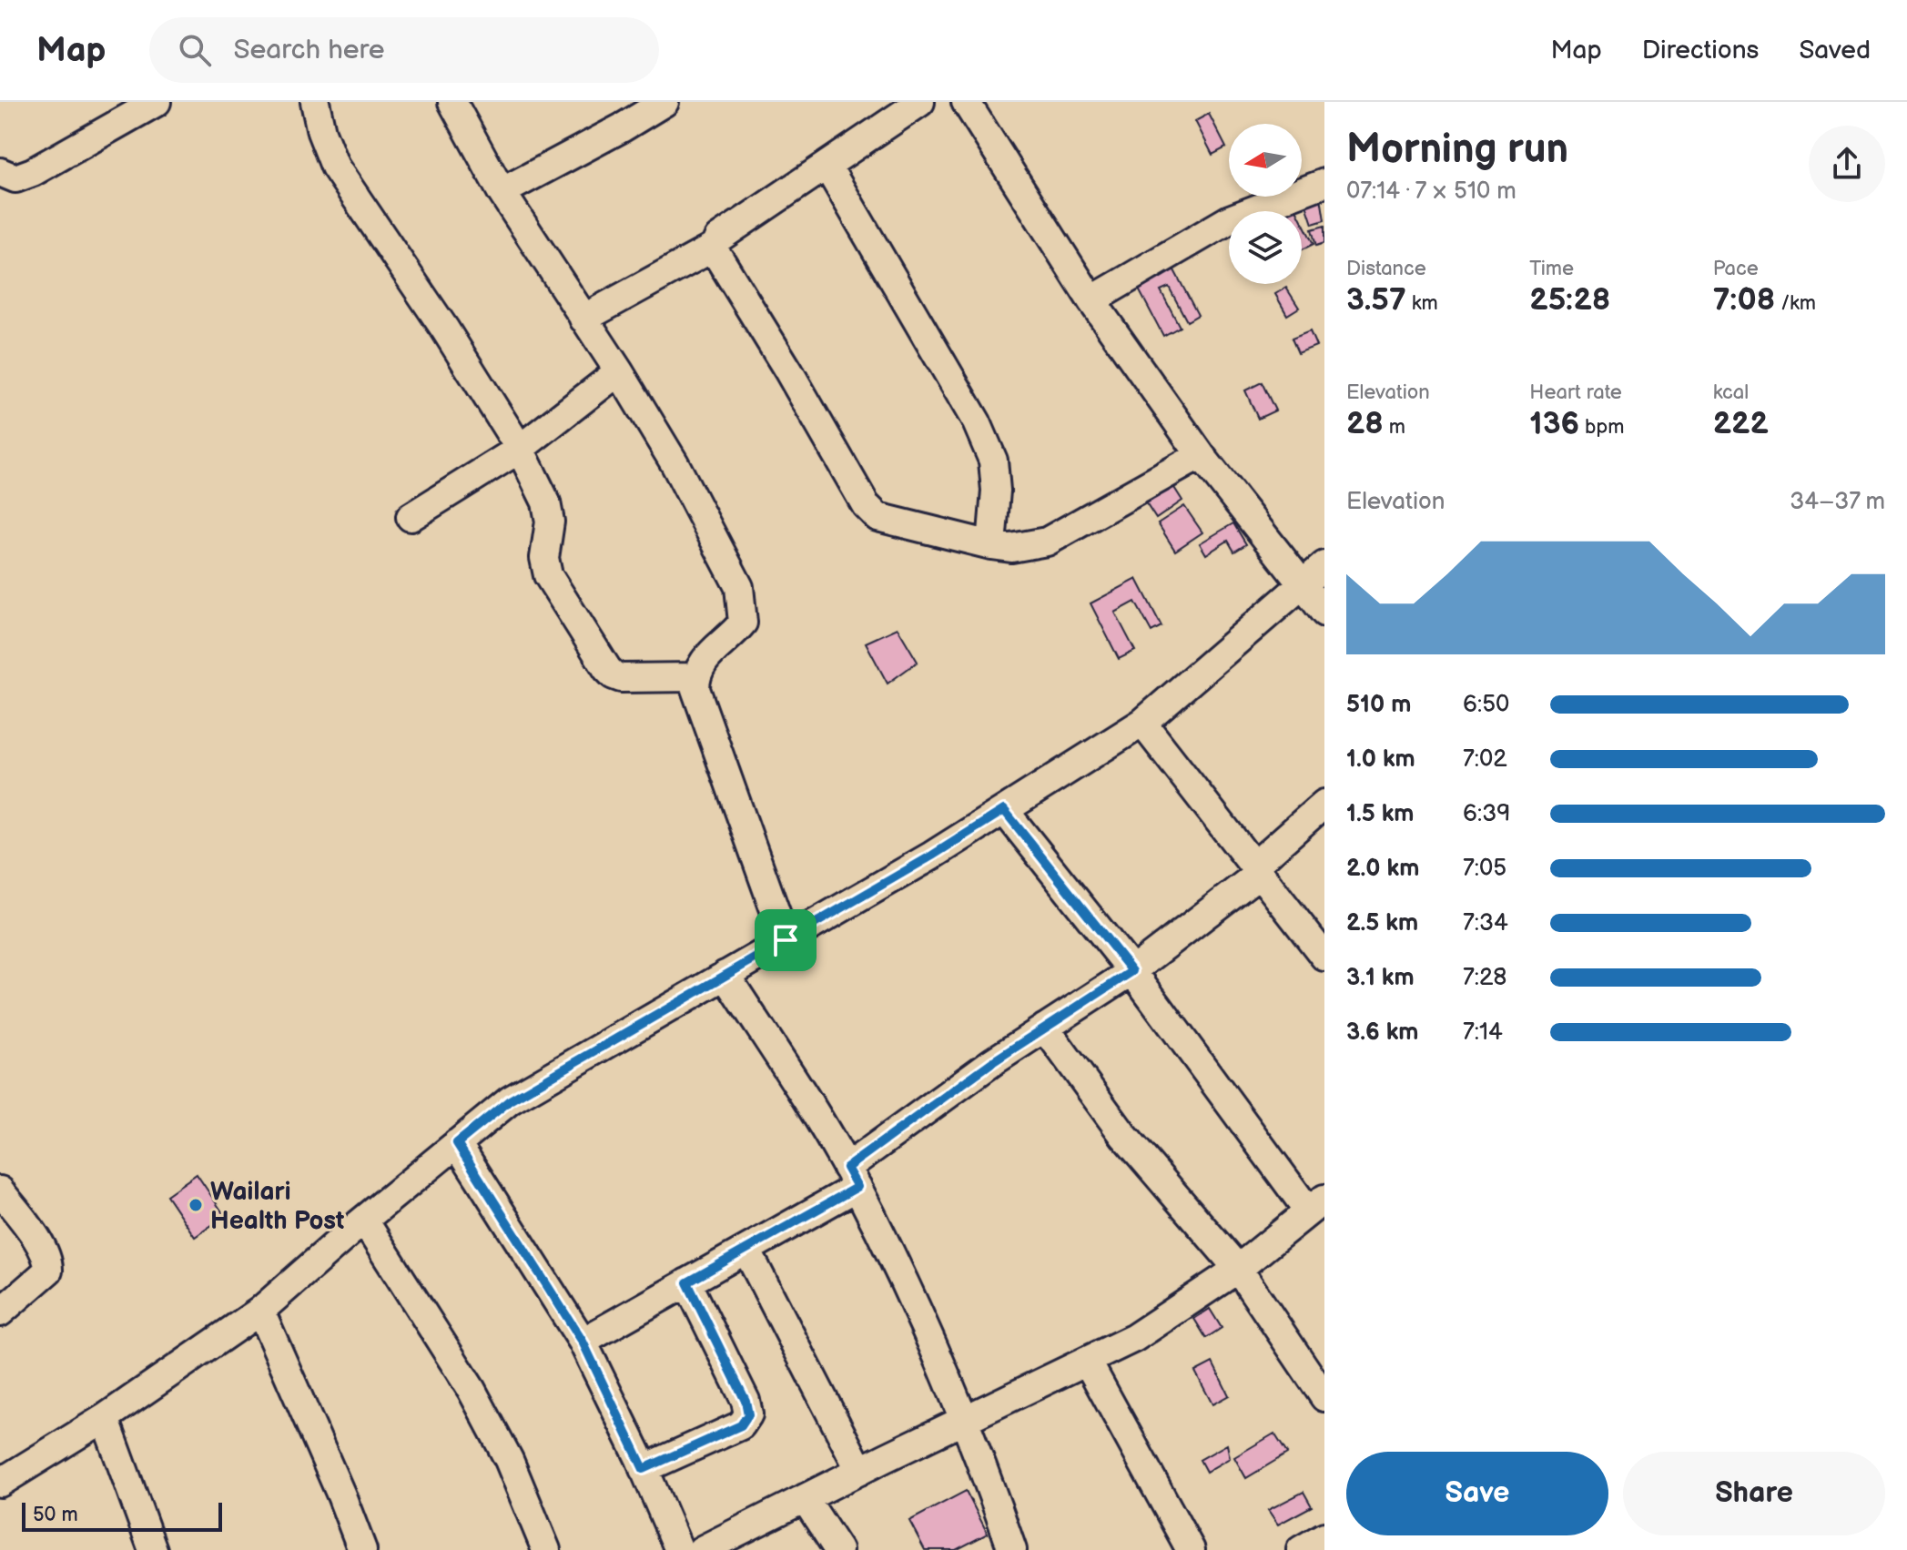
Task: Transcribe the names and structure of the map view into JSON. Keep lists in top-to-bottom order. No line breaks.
{"places":["Wailari Health Post"],"scale_bar":"50 m","north":"left","page":{"header":"Map","search":"Search here","nav":["Map","Directions","Saved"],"heading":["Morning run","07:14 · 7 × 510 m"],"stats":[["Distance","3.57 km"],["Time","25:28"],["Pace","7:08 /km"],["Elevation","28 m"],["Heart rate","136 bpm"],["kcal","222"]],"chart":["Elevation","34–37 m"],"list":[{"name":"510 m","note":"6:50"},{"name":"1.0 km","note":"7:02"},{"name":"1.5 km","note":"6:39"},{"name":"2.0 km","note":"7:05"},{"name":"2.5 km","note":"7:34"},{"name":"3.1 km","note":"7:28"},{"name":"3.6 km","note":"7:14"}],"buttons":["Save","Share"],"scale":"50 m"}}
